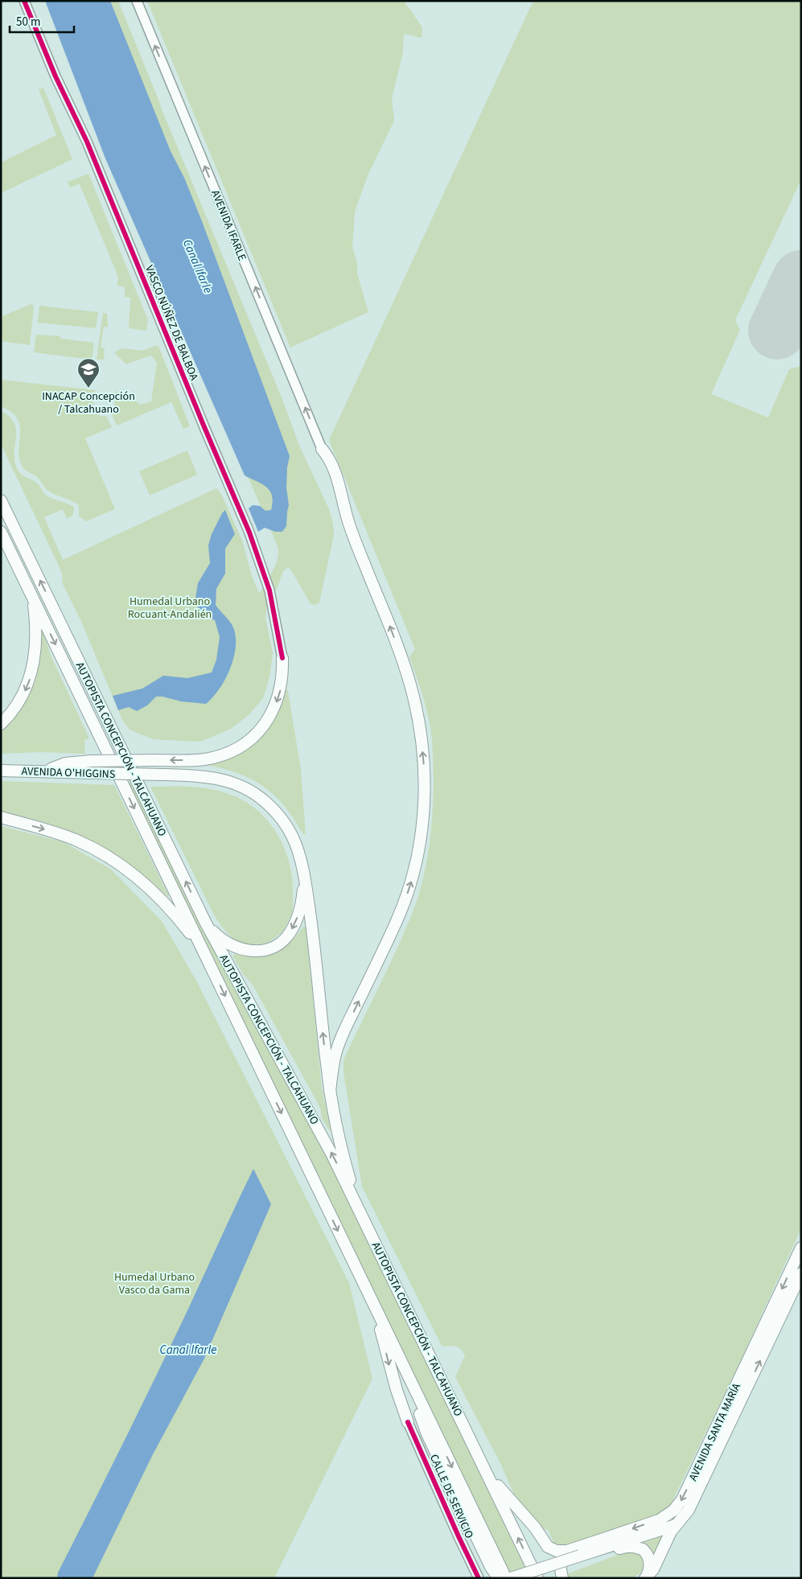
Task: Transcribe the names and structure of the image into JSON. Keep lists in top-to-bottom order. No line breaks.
{"streets":{"main road":["AUTOPISTA CONCEPCIÓN - TALCAHUANO","AVENIDA O'HIGGINS","AVENIDA SANTA MARÍA"],"street":["AVENIDA IFARLE","VASCO NÚÑEZ DE BALBOA","CALLE DE SERVICIO"]},"one_way":["AVENIDA IFARLE"],"water":["Canal Ifarle"],"parks":["Humedal Urbano Rocuant-Andalién","Humedal Urbano Vasco da Gama"],"places":{"school or university":["INACAP Concepción / Talcahuano"]},"scale_bar":"50 m"}
